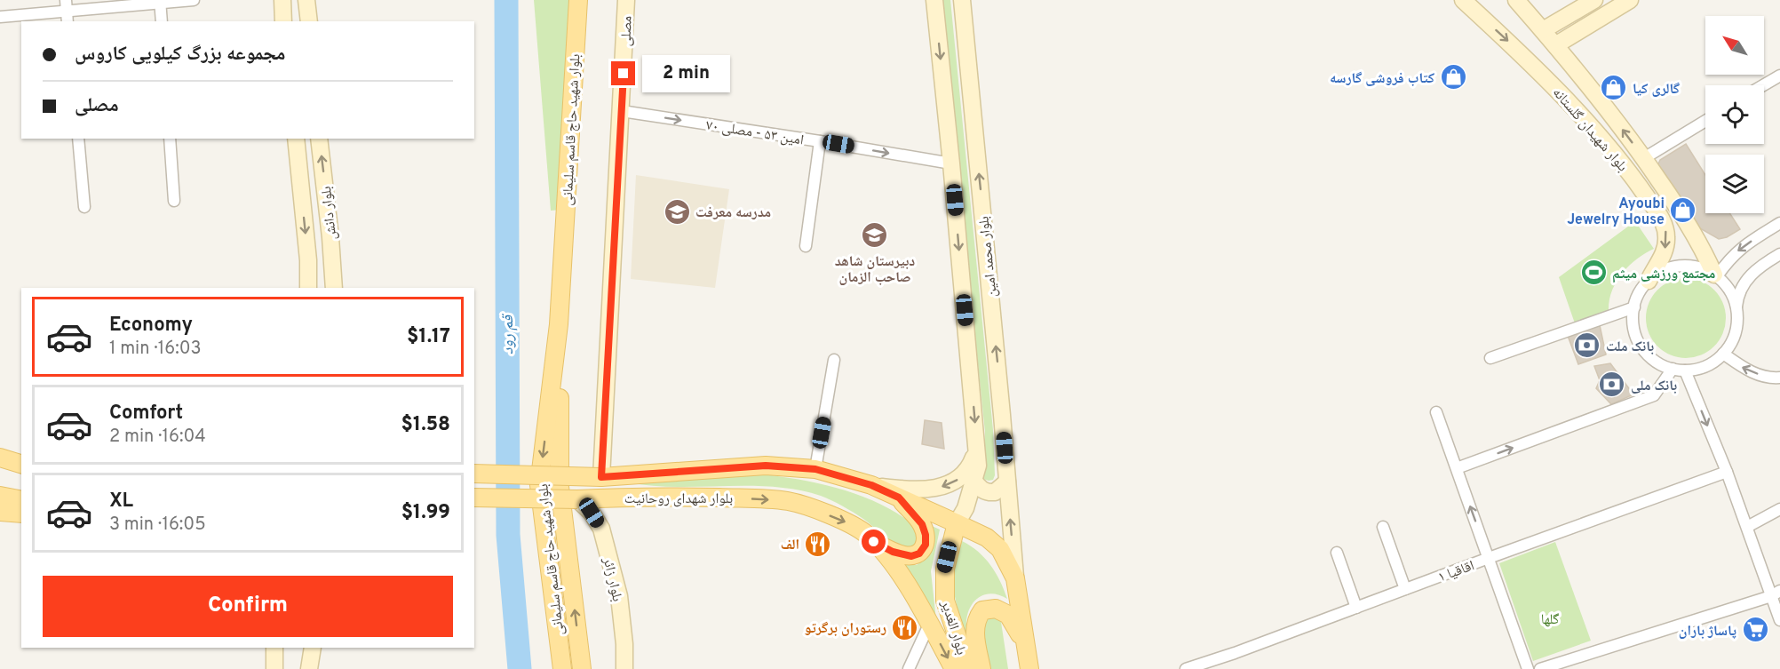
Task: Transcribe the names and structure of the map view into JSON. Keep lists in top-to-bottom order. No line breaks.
{"streets":{"main road":["مصلی","بلوار شهیدان گلستانه","بلوار شهید حاج قاسم سلیمانی","بلوار دانش","بلوار محمد امین","بلوار شهدای روحانیت","بلوار زائر","بلوار الغدیر"],"street":["امین ۵۳ - مصلی ۷۰","اقاقیا ۱"]},"crossings":[["مصلی","امین ۵۳ - مصلی ۷۰"],["مصلی","بلوار شهدای روحانیت"],["امین ۵۳ - مصلی ۷۰","بلوار محمد امین"],["بلوار محمد امین","بلوار شهدای روحانیت"],["بلوار محمد امین","بلوار الغدیر"],["بلوار شهدای روحانیت","بلوار زائر"],["بلوار شهدای روحانیت","بلوار الغدیر"]],"one_way":["امین ۵۳ - مصلی ۷۰"],"water":["قم رود"],"parks":["گلها"],"places":{"shop":["کتاب فروشی گارسه","گالری کیا","Ayoubi Jewelry House"],"school or university":["مدرسه معرفت","دبیرستان شاهد صاحب الزمان"],"sports":["مجتمع ورزشی میثم"],"bank":["بانک ملت","بانک ملی"],"restaurant":["الف","رستوران برگرتو"],"supermarket":["پاساژ باران"]},"north":"top left","page":{"banner":["مجموعه بزرگ کیلویی کاروس","مصلی"],"bubble":"2 min","list":[{"name":"Economy","note":"1 min · 16:03","value":"$1.17"},{"name":"Comfort","note":"2 min · 16:04","value":"$1.58"},{"name":"XL","note":"3 min · 16:05","value":"$1.99"}],"buttons":"Confirm"}}
